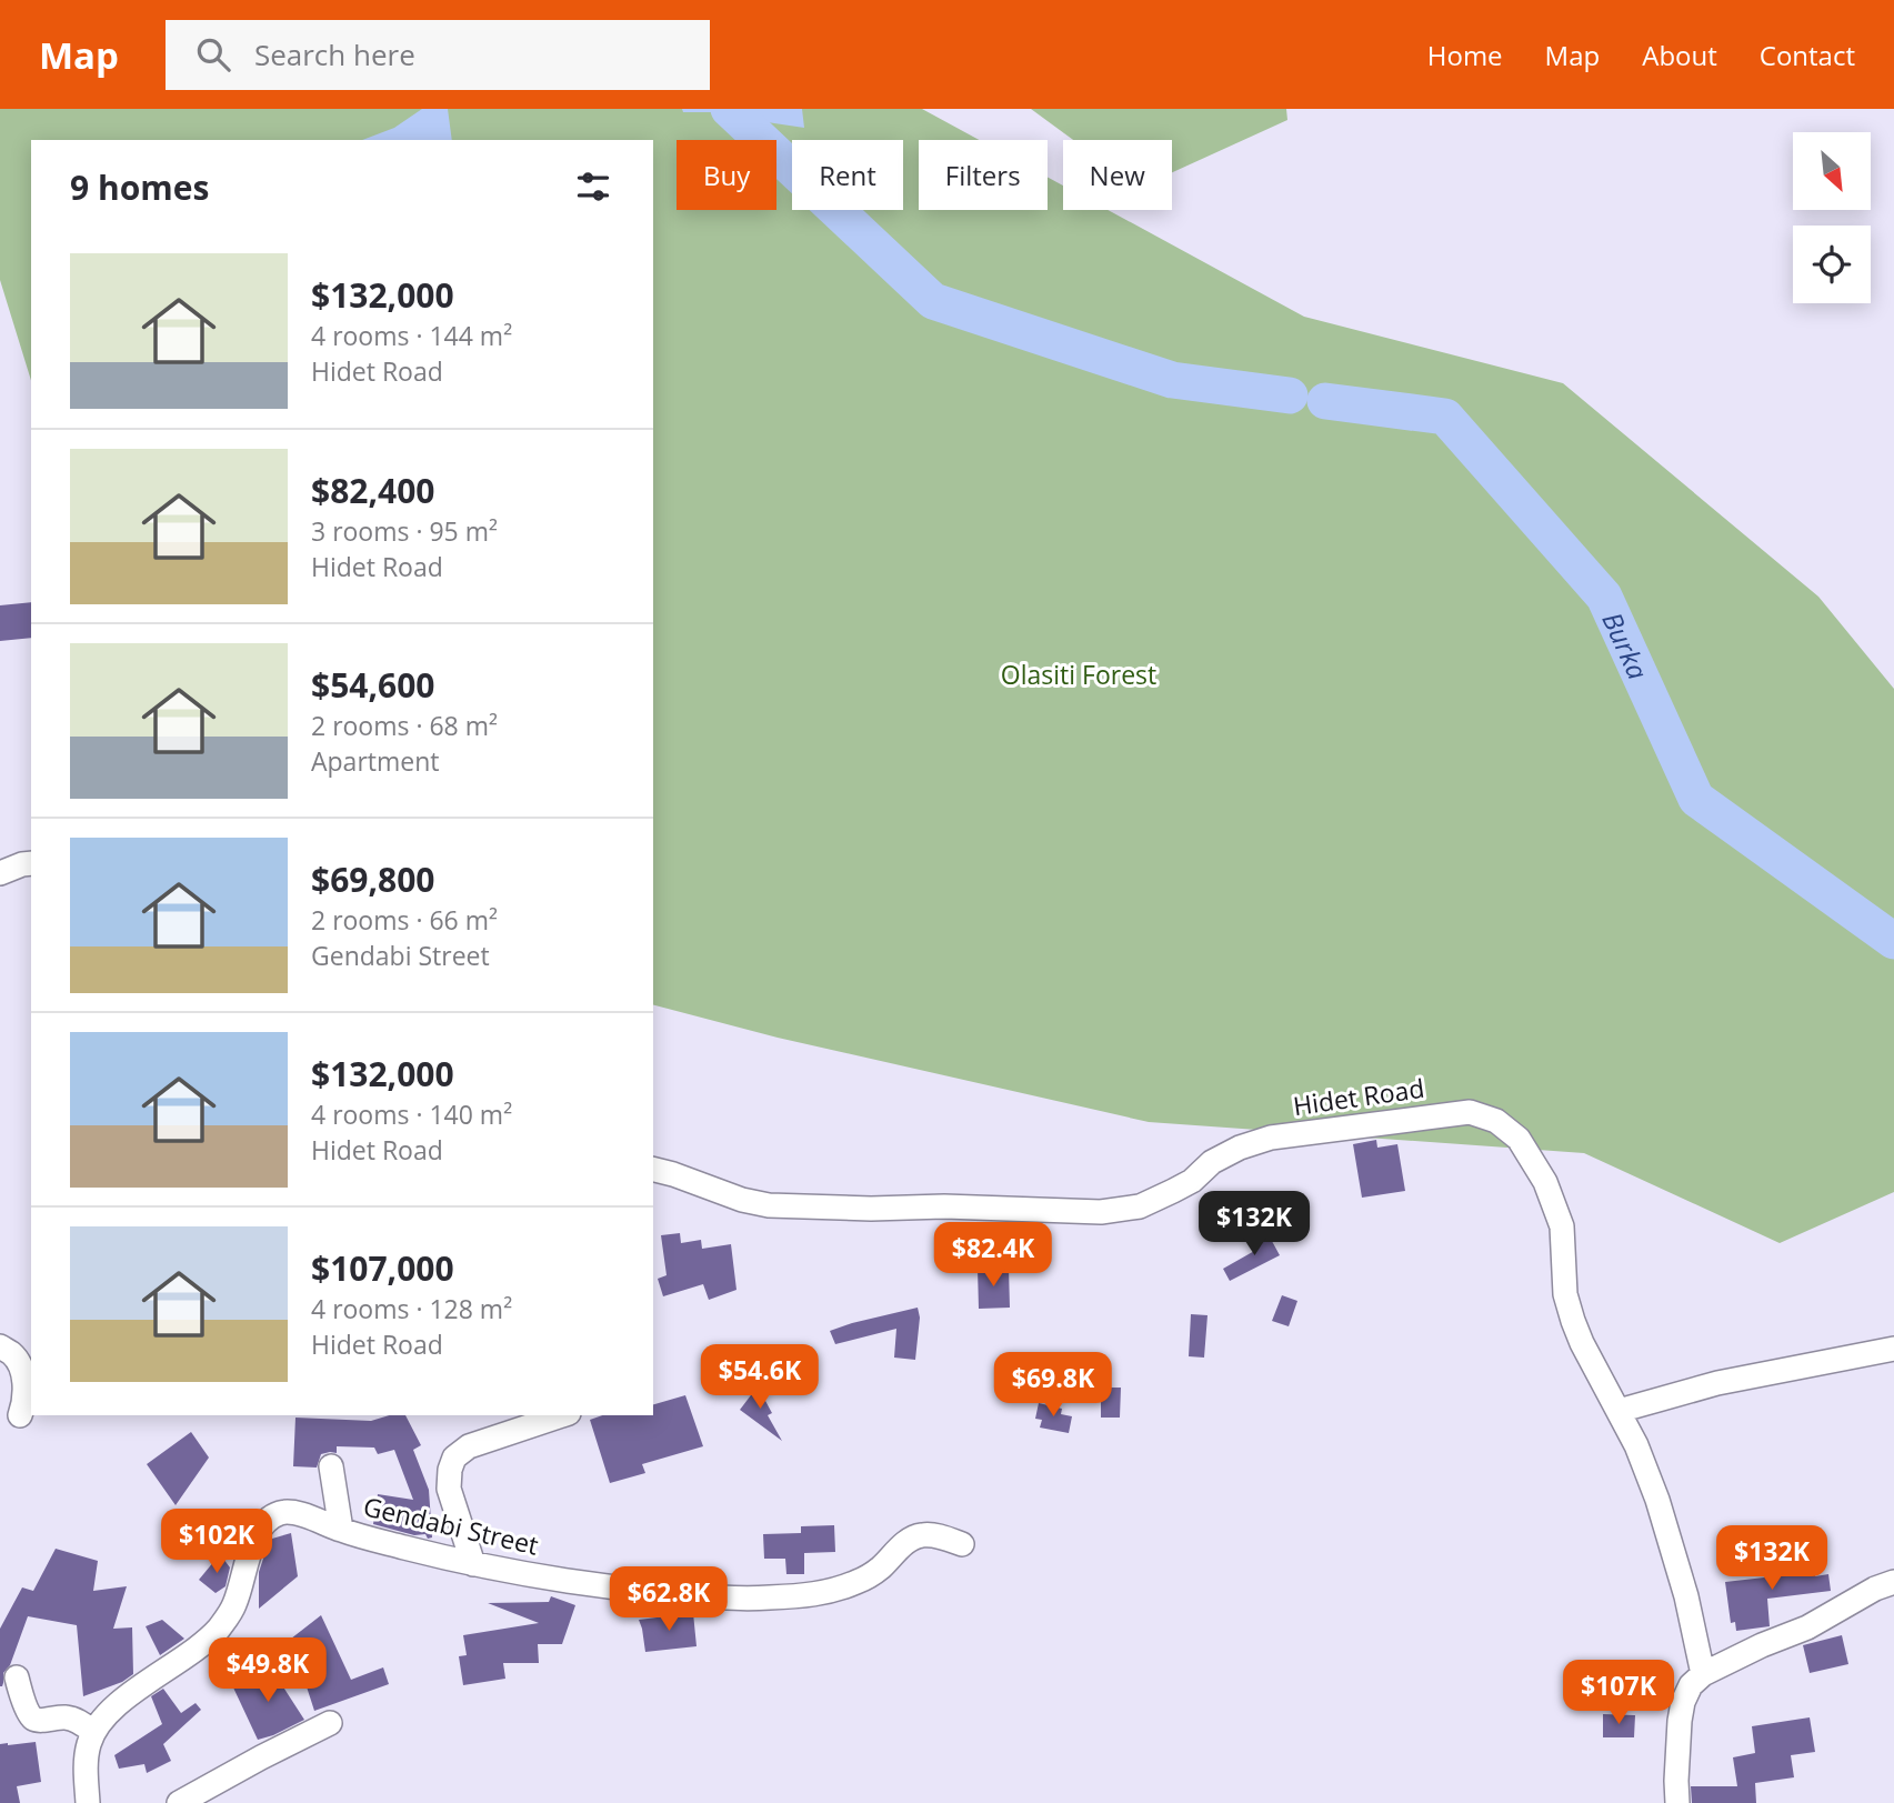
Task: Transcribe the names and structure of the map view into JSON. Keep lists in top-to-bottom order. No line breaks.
{"streets":{"street":["Hidet Road","Gendabi Street"]},"water":["Burka"],"parks":["Olasiti Forest"],"north":"bottom right","page":{"header":"Map","search":"Search here","nav":["Home","Map","About","Contact"],"chip":["Buy","Rent","Filters","New"],"heading":"9 homes","list":[{"name":"$132,000","note":"4 rooms · 144 m² · Hidet Road"},{"name":"$82,400","note":"3 rooms · 95 m² · Hidet Road"},{"name":"$54,600","note":"2 rooms · 68 m² · Apartment"},{"name":"$69,800","note":"2 rooms · 66 m² · Gendabi Street"},{"name":"$132,000","note":"4 rooms · 140 m² · Hidet Road"},{"name":"$107,000","note":"4 rooms · 128 m² · Hidet Road"}],"price":["$132K","$82.4K","$54.6K","$69.8K","$102K","$132K","$62.8K","$49.8K","$107K"]}}
